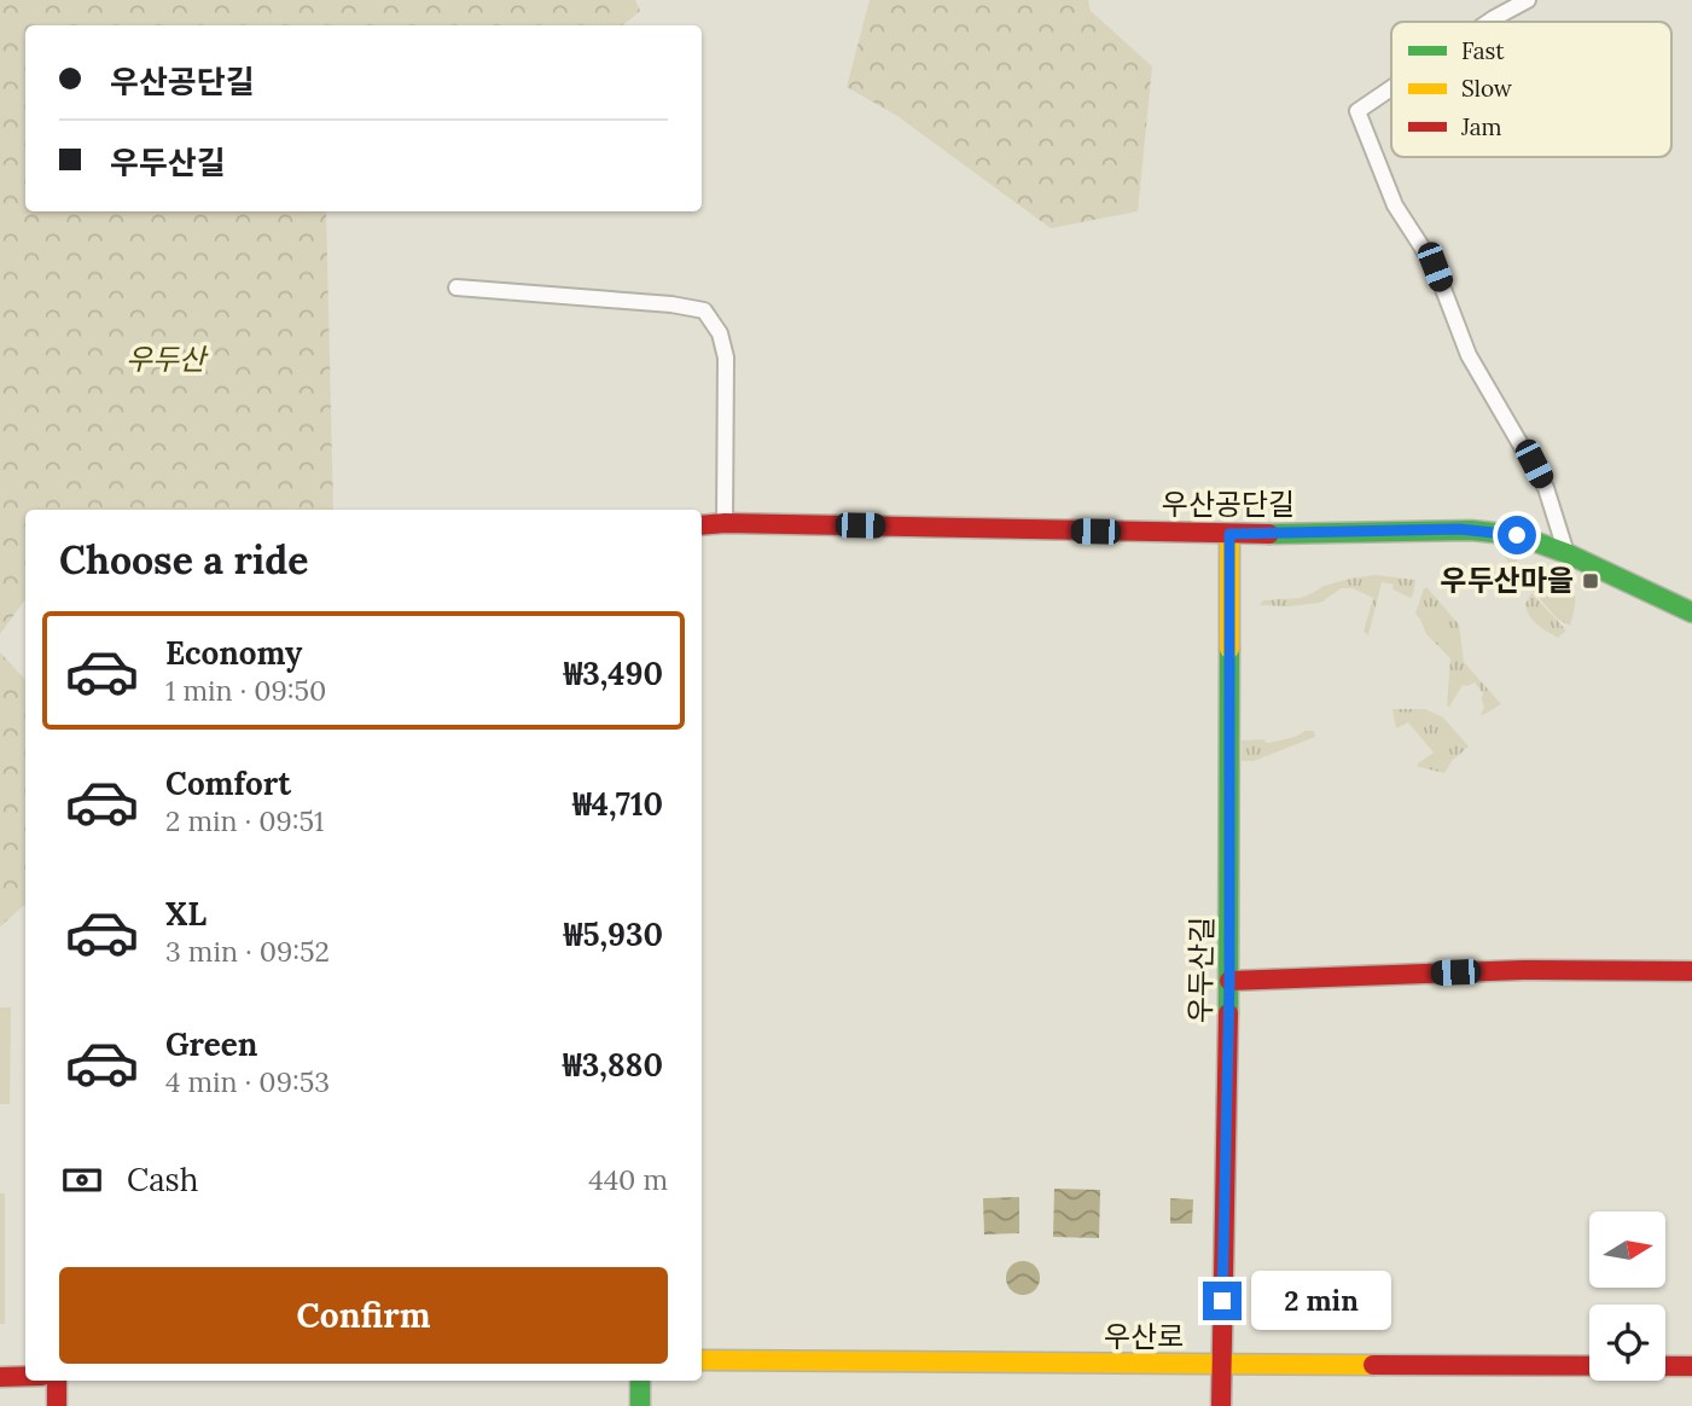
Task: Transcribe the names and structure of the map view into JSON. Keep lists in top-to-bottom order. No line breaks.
{"streets":{"street":["우산공단길","우두산길","우산로"]},"crossings":[["우산공단길","우두산길"],["우두산길","우산로"]],"parks":["우두산"],"places":{"transit":["우두산마을"]},"legend":["Fast","Slow","Jam"],"north":"right","page":{"banner":["우산공단길","우두산길"],"heading":"Choose a ride","list":[{"name":"Economy","note":"1 min · 09:50","value":"₩3,490"},{"name":"Comfort","note":"2 min · 09:51","value":"₩4,710"},{"name":"XL","note":"3 min · 09:52","value":"₩5,930"},{"name":"Green","note":"4 min · 09:53","value":"₩3,880"}],"pay":["Cash","440 m"],"buttons":"Confirm","bubble":"2 min"}}
